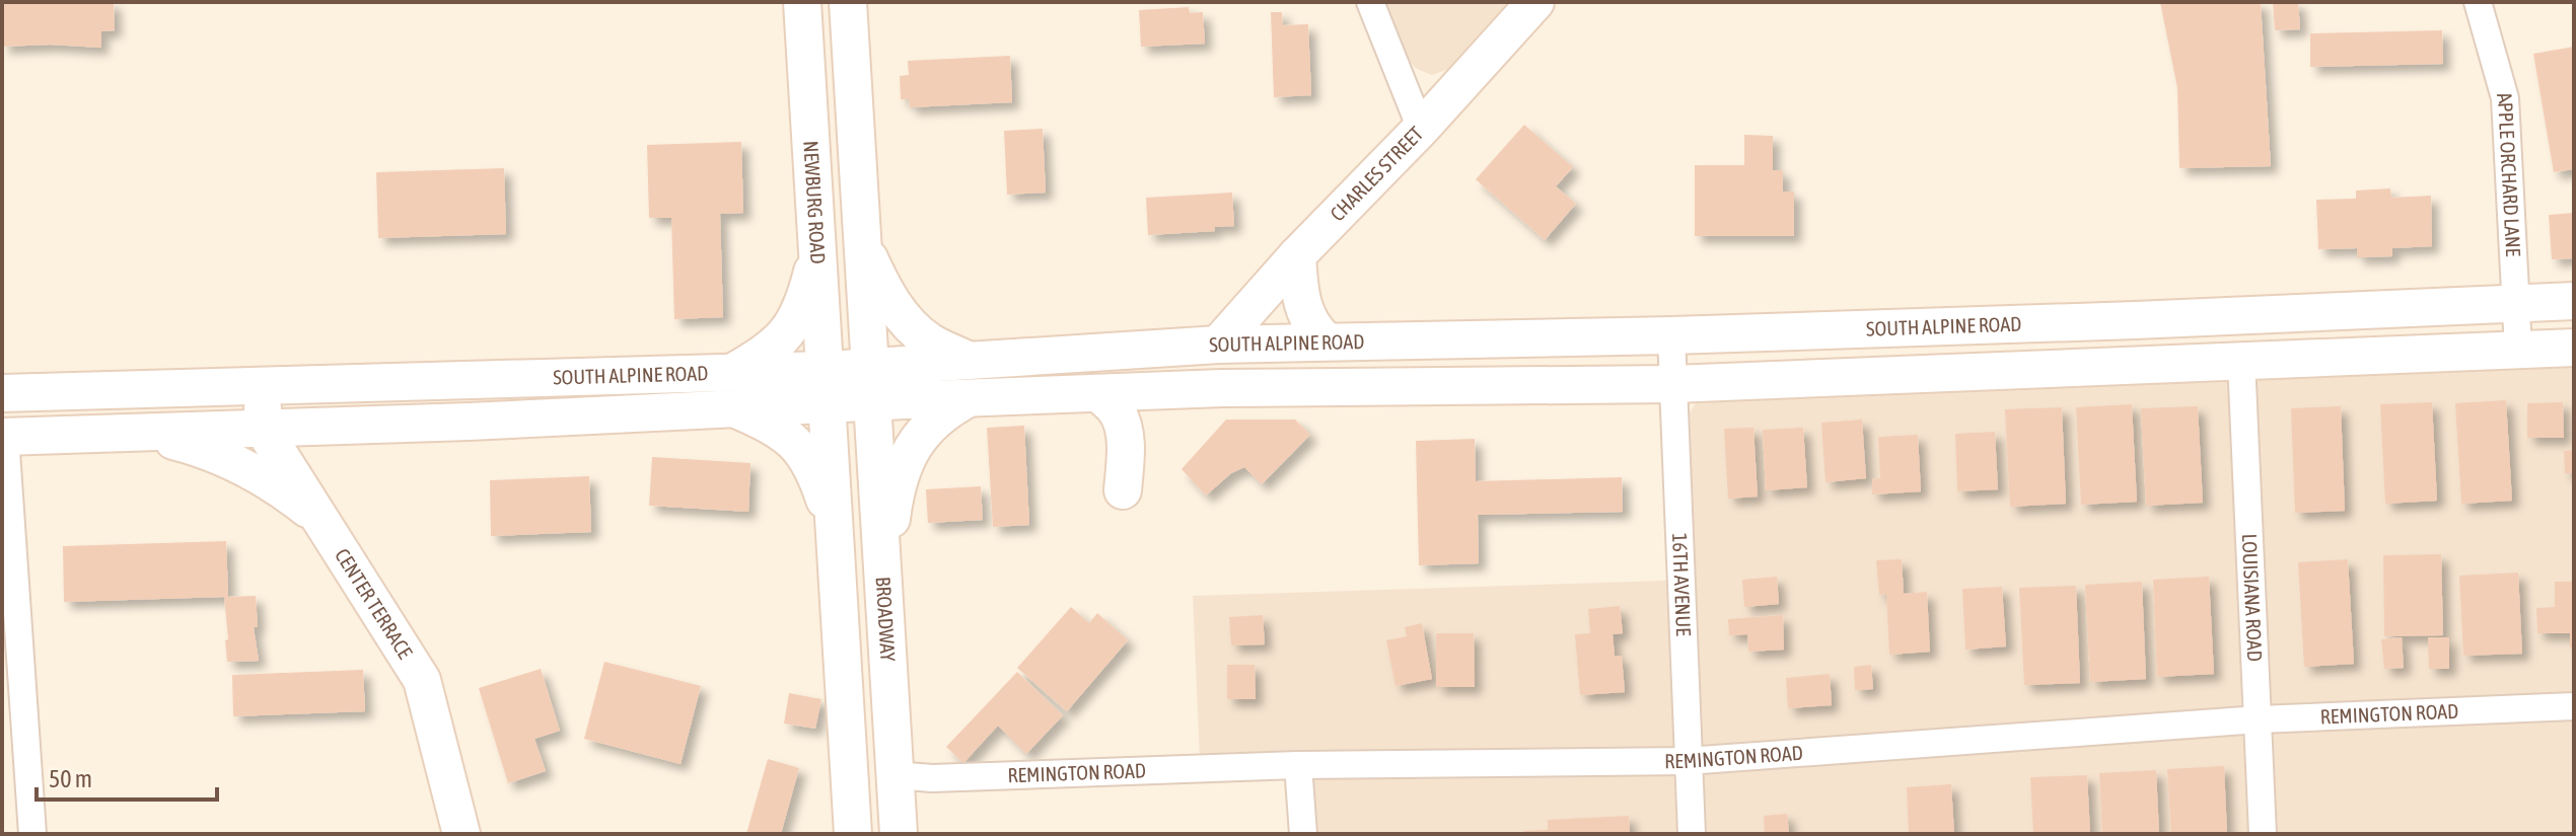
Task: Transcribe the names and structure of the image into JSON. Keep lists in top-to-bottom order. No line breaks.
{"streets":{"main road":["CHARLES STREET","NEWBURG ROAD","SOUTH ALPINE ROAD","CENTER TERRACE","BROADWAY"],"street":["APPLE ORCHARD LANE","16TH AVENUE","LOUISIANA ROAD","REMINGTON ROAD"]},"crossings":[["CHARLES STREET","SOUTH ALPINE ROAD"],["APPLE ORCHARD LANE","SOUTH ALPINE ROAD"],["NEWBURG ROAD","SOUTH ALPINE ROAD"],["SOUTH ALPINE ROAD","16TH AVENUE"],["SOUTH ALPINE ROAD","LOUISIANA ROAD"],["SOUTH ALPINE ROAD","CENTER TERRACE"],["SOUTH ALPINE ROAD","BROADWAY"],["16TH AVENUE","REMINGTON ROAD"],["LOUISIANA ROAD","REMINGTON ROAD"],["BROADWAY","REMINGTON ROAD"]],"scale_bar":"50 m"}
